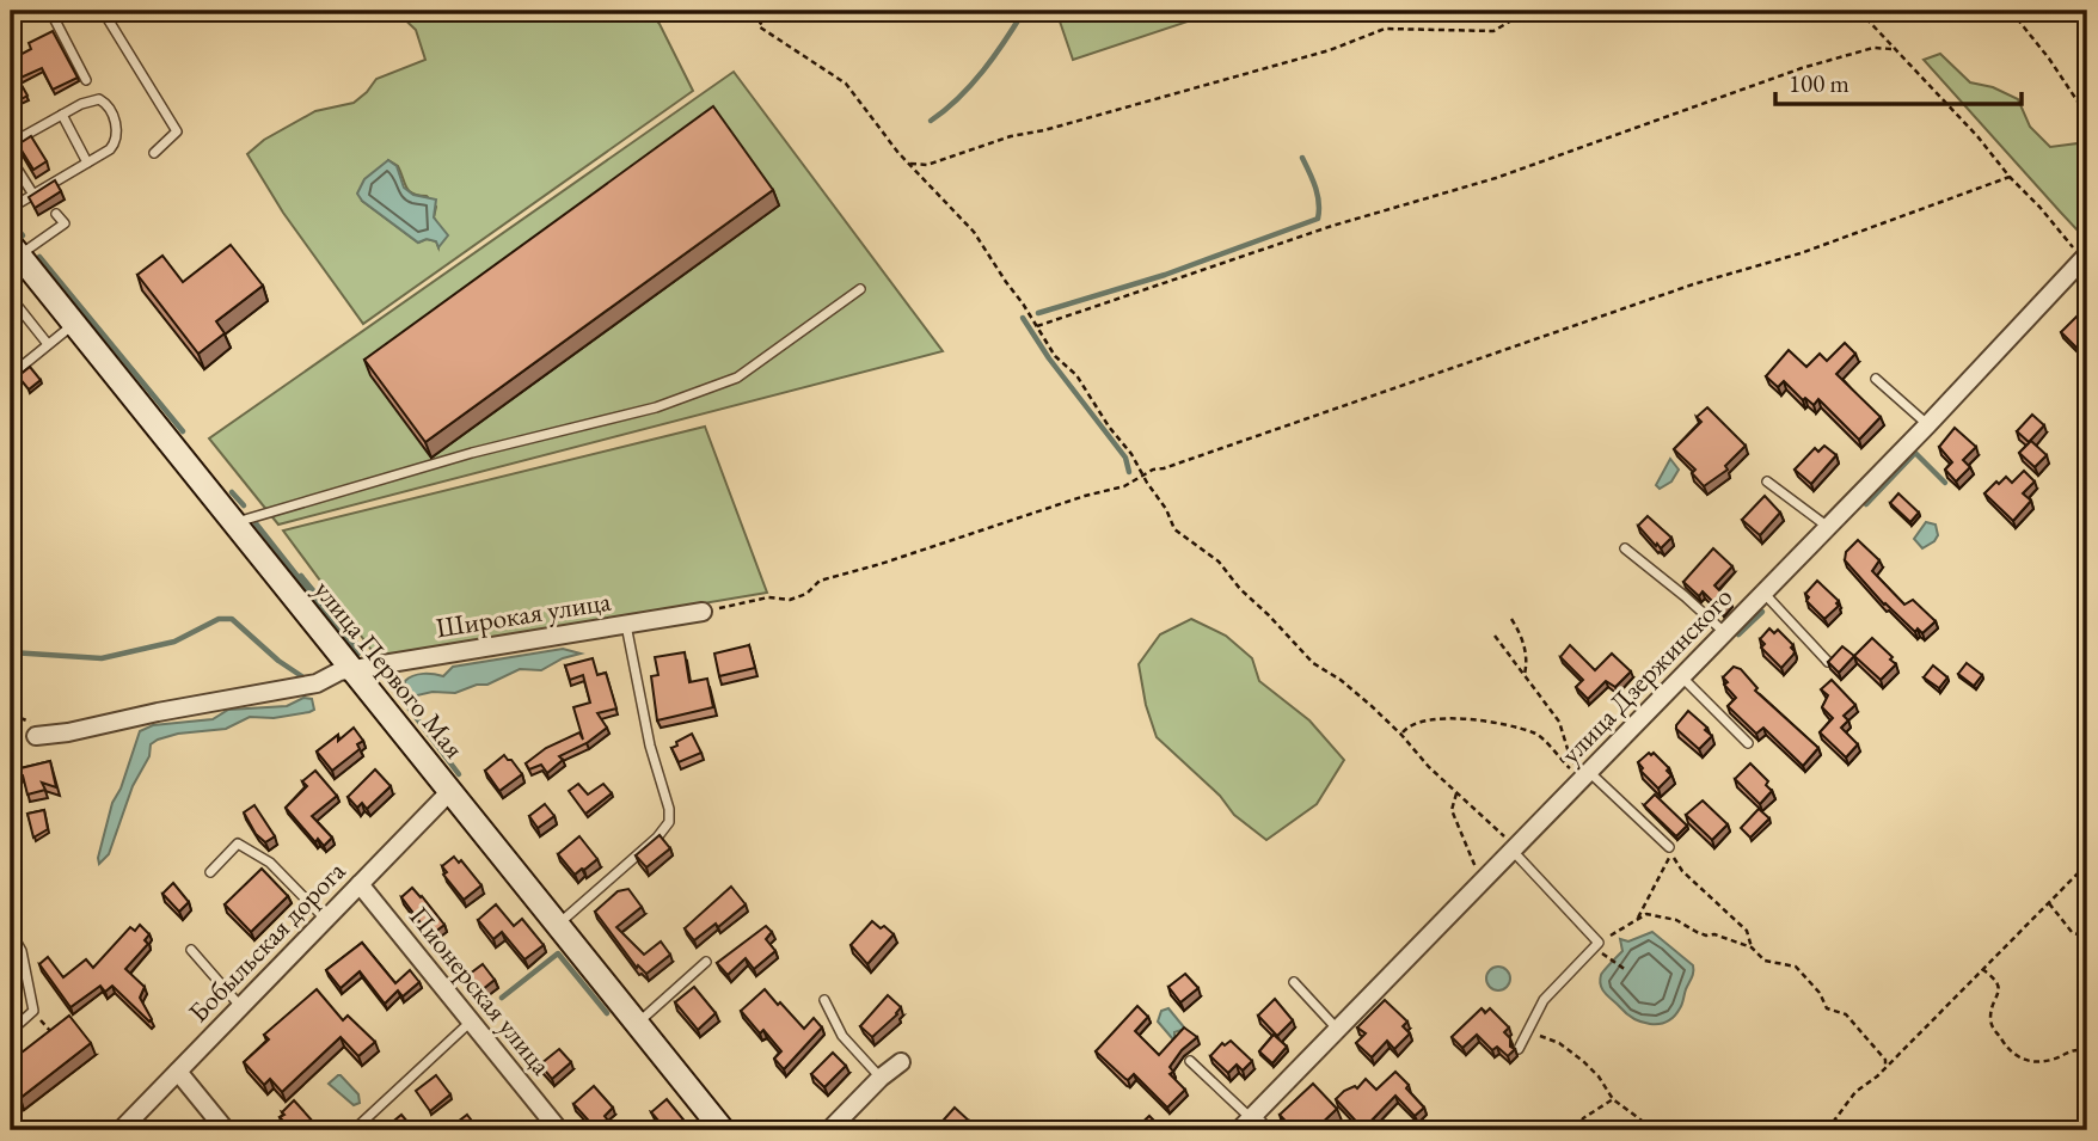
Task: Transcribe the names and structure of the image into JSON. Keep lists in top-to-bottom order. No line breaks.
{"streets":{"street":["Широкая улица","улица Первого Мая","улица Дзержинского","Бобыльская дорога","Пионерская улица"]},"crossings":[["Широкая улица","улица Первого Мая"],["улица Первого Мая","Бобыльская дорога"],["Бобыльская дорога","Пионерская улица"]],"scale_bar":"100 m"}
